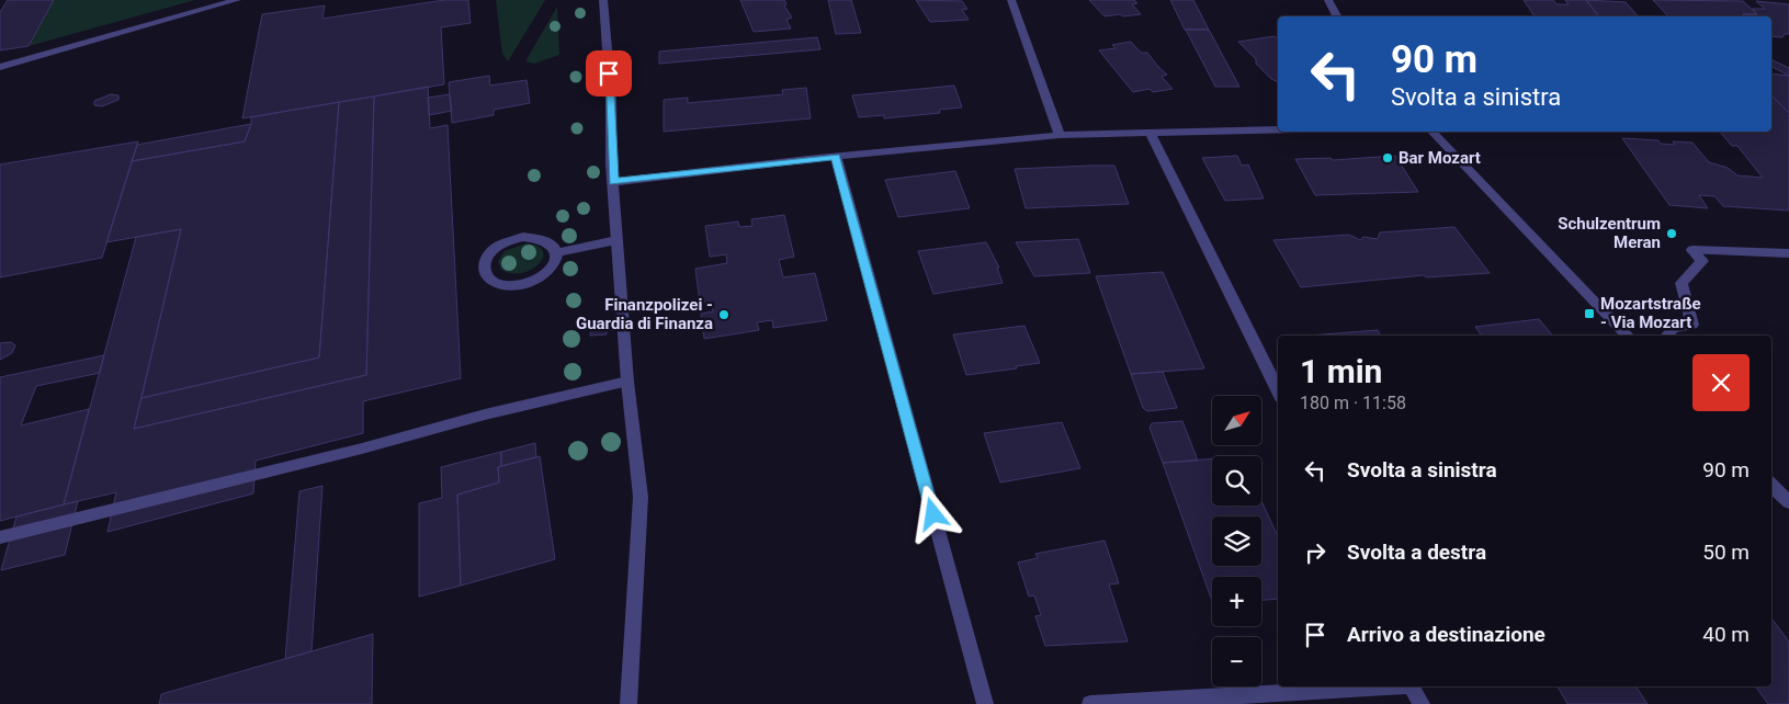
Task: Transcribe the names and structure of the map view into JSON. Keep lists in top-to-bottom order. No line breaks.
{"places":{"other":["Bar Mozart","Schulzentrum Meran","Finanzpolizei - Guardia di Finanza"],"transit":["Mozartstraße - Via Mozart"]},"north":"top right","page":{"turn":["90 m","Svolta a sinistra"],"heading":["1 min","180 m · 11:58"],"map_buttons":["+","−"],"list":[{"name":"Svolta a sinistra","value":"90 m"},{"name":"Svolta a destra","value":"50 m"},{"name":"Arrivo a destinazione","value":"40 m"}]}}
